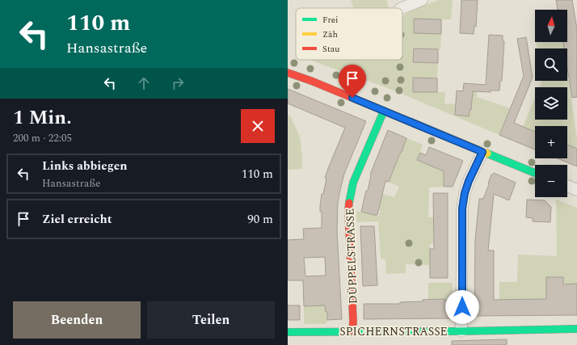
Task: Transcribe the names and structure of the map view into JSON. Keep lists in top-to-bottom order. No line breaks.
{"streets":{"street":["DÜPPELSTRASSE","SPICHERNSTRASSE"]},"crossings":[["DÜPPELSTRASSE","SPICHERNSTRASSE"]],"legend":["Frei","Zäh","Stau"],"north":"top","page":{"turn":["110 m","Hansastraße"],"map_buttons":["+","−"],"heading":["1 Min.","200 m · 22:05"],"list":[{"name":"Links abbiegen","note":"Hansastraße","value":"110 m"},{"name":"Ziel erreicht","value":"90 m"}],"buttons":["Beenden","Teilen"]}}
